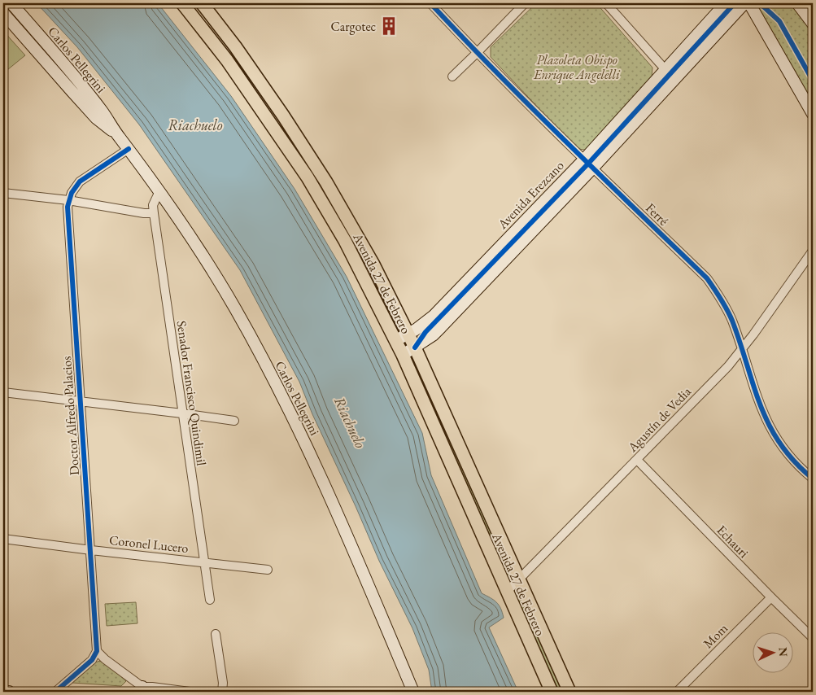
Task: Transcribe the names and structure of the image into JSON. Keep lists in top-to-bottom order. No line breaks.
{"streets":{"main road":["Carlos Pellegrini","Avenida Erezcano","Avenida 27 de Febrero"],"street":["Ferré","Senador Francisco Quindimil","Doctor Alfredo Palacios","Agustín de Vedia","Echauri","Coronel Lucero","Mom"]},"crossings":[["Carlos Pellegrini","Senador Francisco Quindimil"],["Carlos Pellegrini","Doctor Alfredo Palacios"],["Avenida Erezcano","Ferré"],["Avenida Erezcano","Avenida 27 de Febrero"],["Ferré","Agustín de Vedia"],["Avenida 27 de Febrero","Agustín de Vedia"],["Senador Francisco Quindimil","Coronel Lucero"],["Doctor Alfredo Palacios","Coronel Lucero"],["Agustín de Vedia","Echauri"],["Echauri","Mom"]],"water":["Riachuelo"],"parks":["Plazoleta Obispo Enrique Angelelli"],"places":{"building":["Cargotec"]},"north":"right"}
